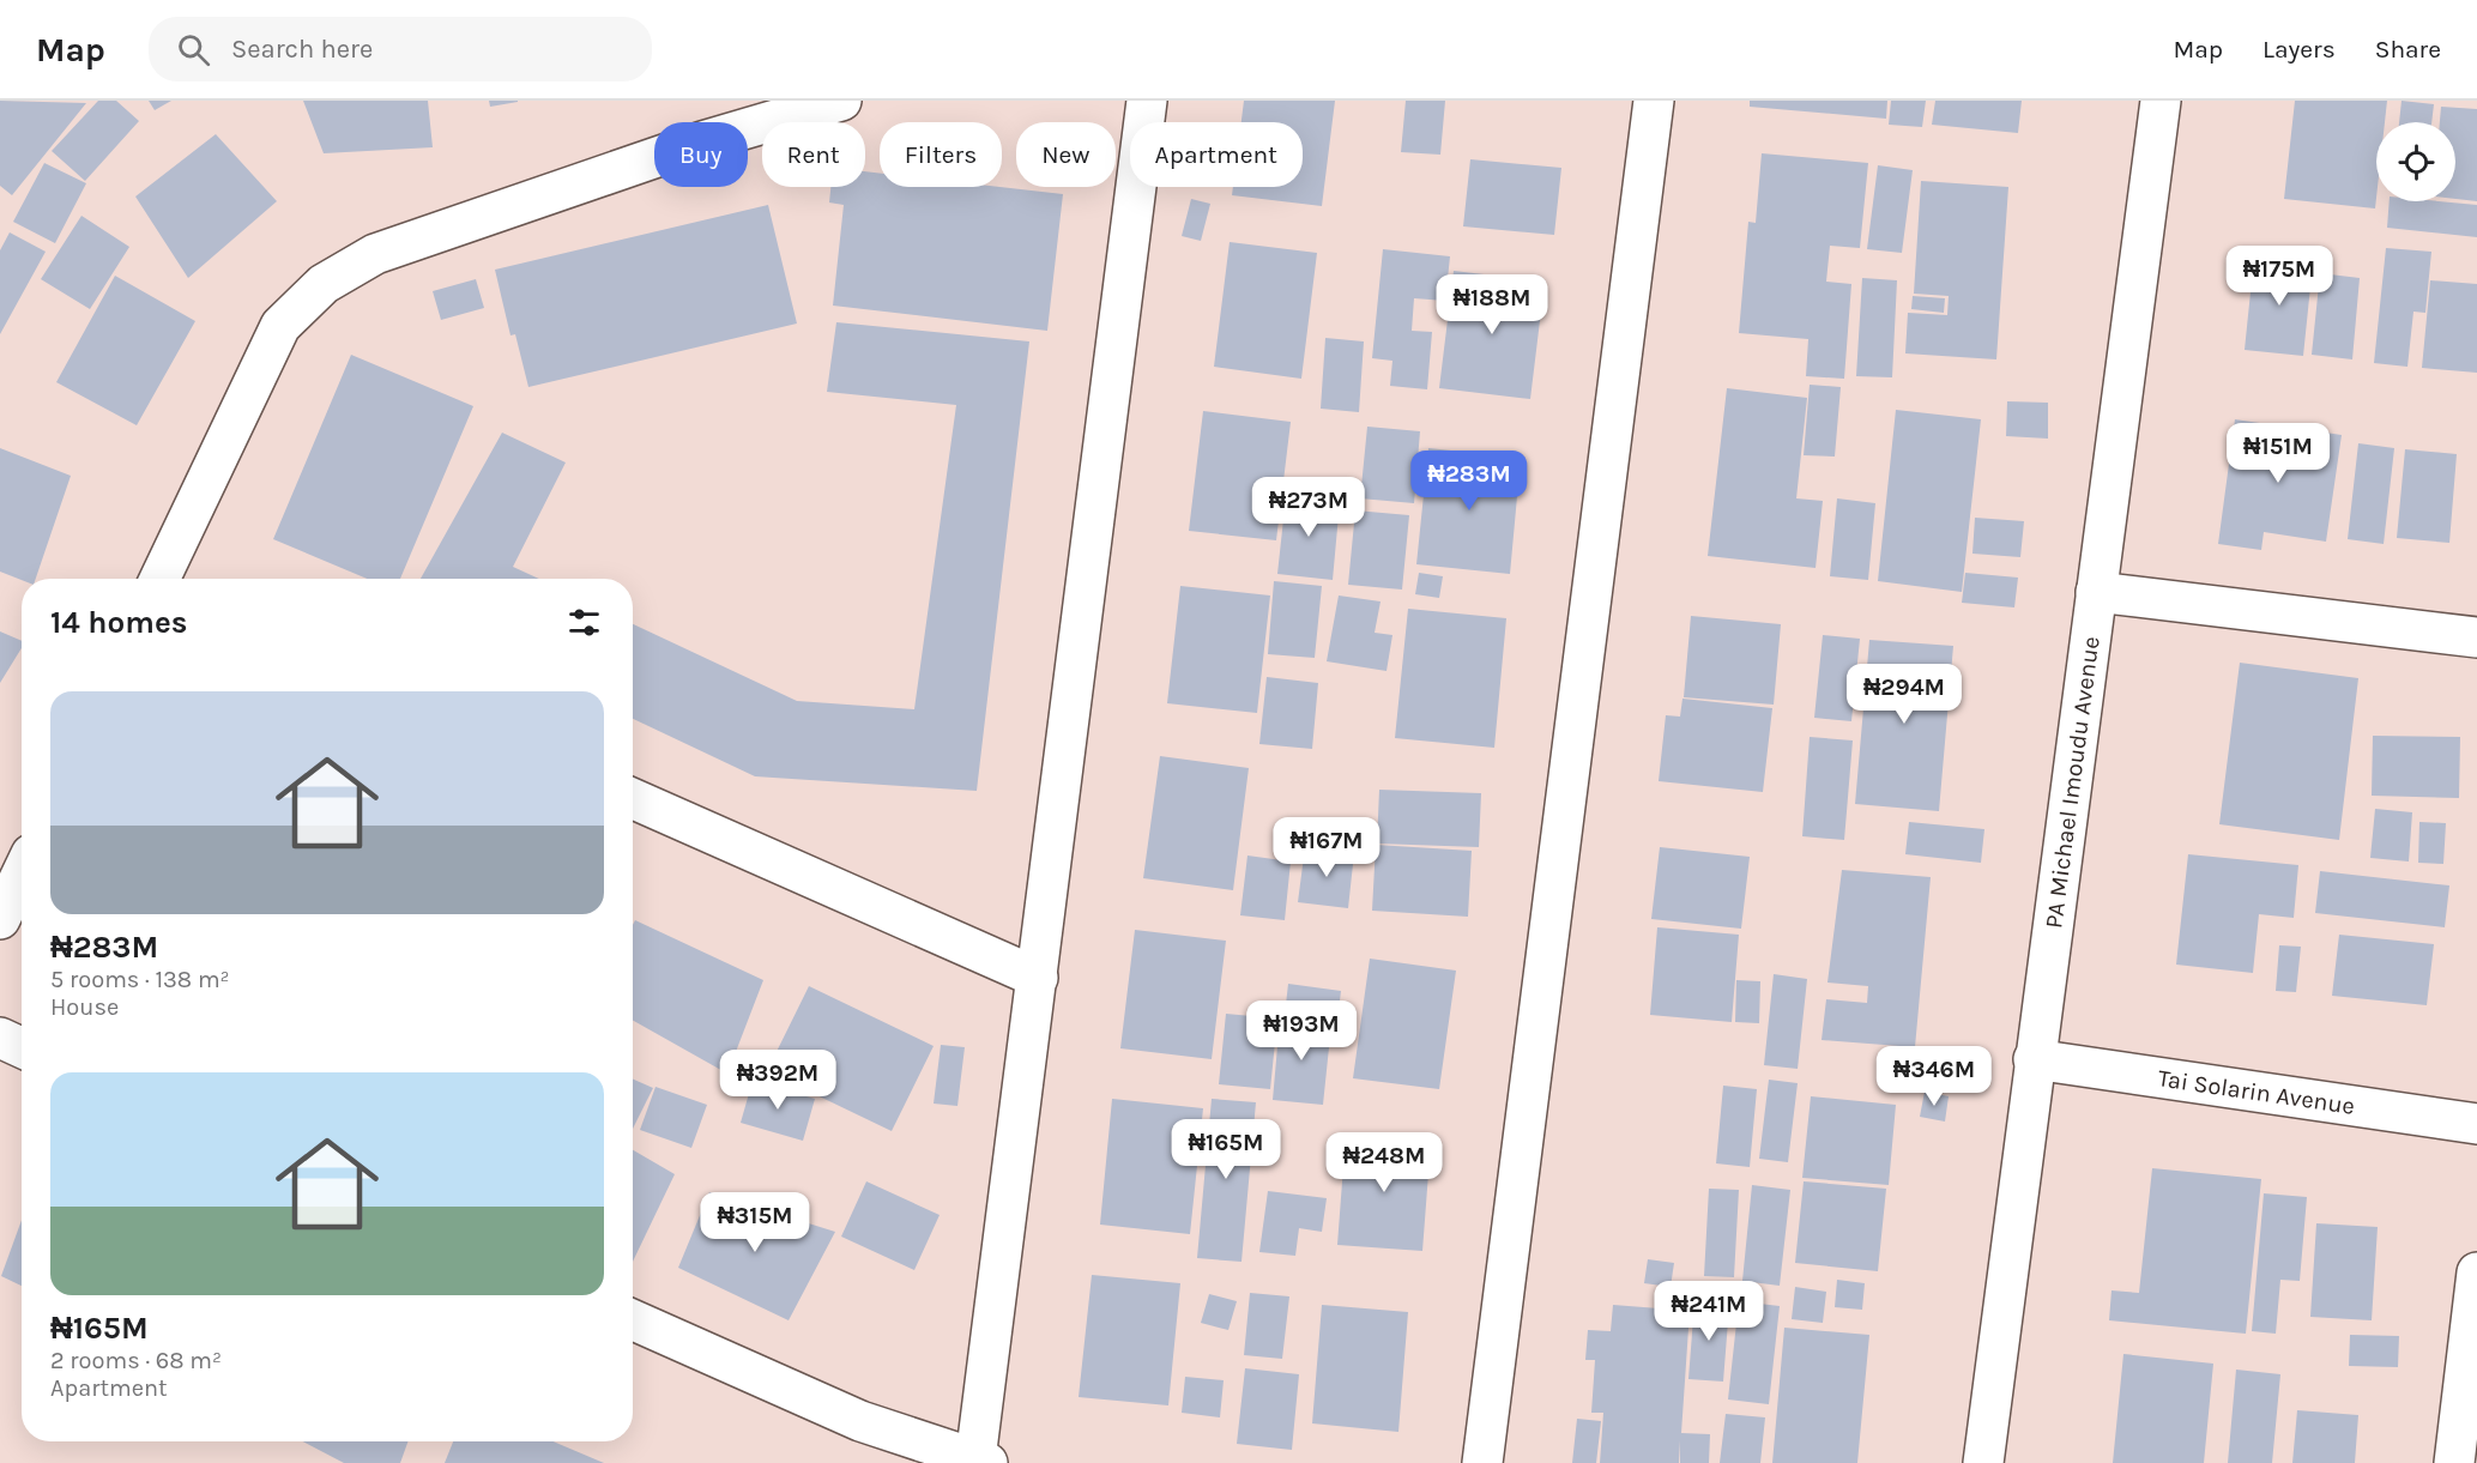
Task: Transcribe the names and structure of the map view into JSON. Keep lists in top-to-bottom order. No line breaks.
{"streets":{"street":["PA Michael Imoudu Avenue","Tai Solarin Avenue"]},"crossings":[["PA Michael Imoudu Avenue","Tai Solarin Avenue"]],"page":{"header":"Map","search":"Search here","nav":["Map","Layers","Share"],"chip":["Buy","Rent","Filters","New","Apartment"],"price":["₦175M","₦188M","₦151M","₦283M","₦273M","₦294M","₦167M","₦193M","₦346M","₦392M","₦165M","₦248M","₦315M","₦241M"],"heading":"14 homes","list":[{"name":"₦283M","note":"5 rooms · 138 m² · House"},{"name":"₦165M","note":"2 rooms · 68 m² · Apartment"}]}}
